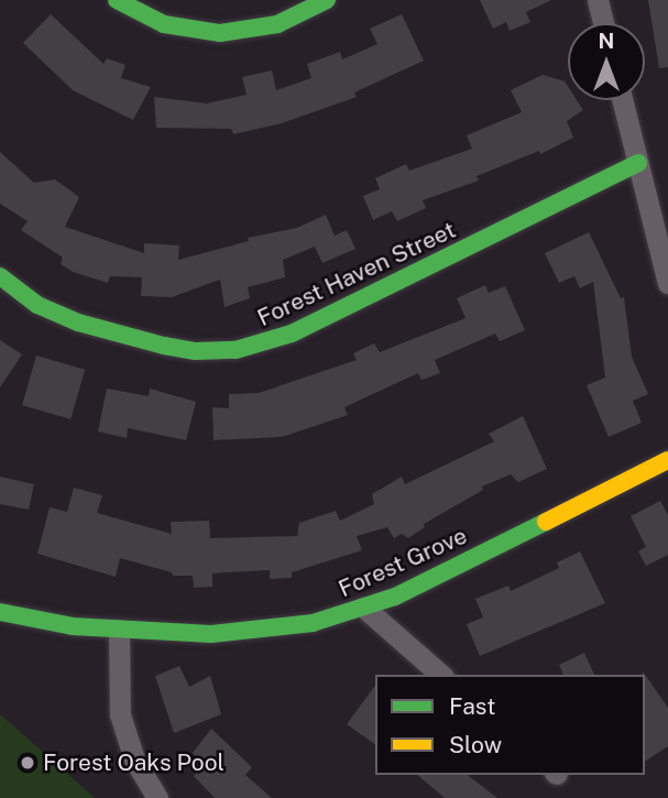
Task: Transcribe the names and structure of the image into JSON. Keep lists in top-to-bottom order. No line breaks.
{"streets":{"street":["Forest Haven Street","Forest Grove"]},"places":["Forest Oaks Pool"],"legend":["Fast","Slow"],"north":"top"}
